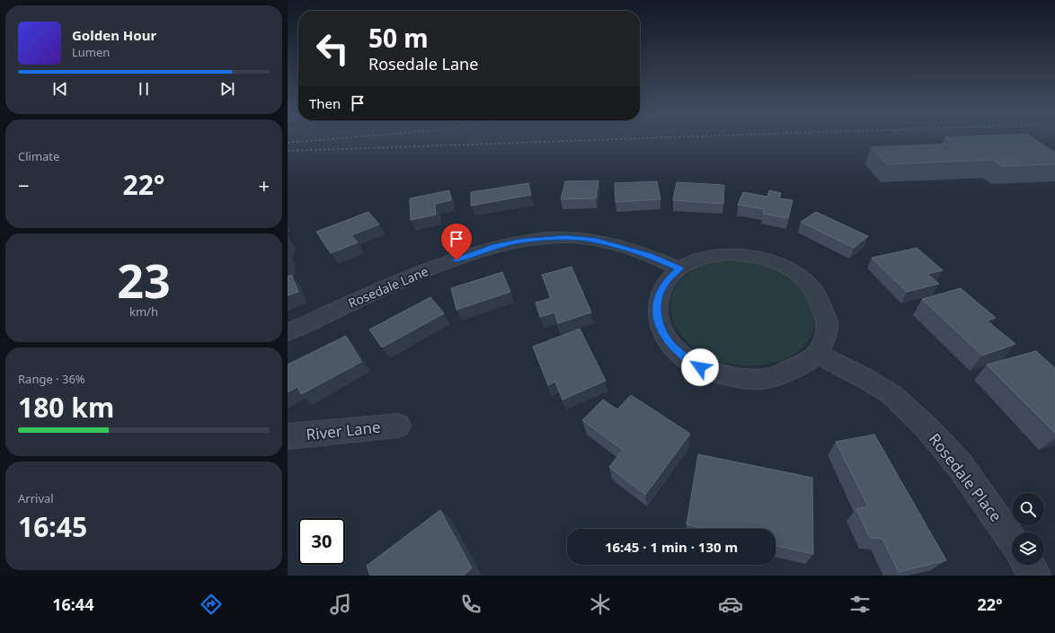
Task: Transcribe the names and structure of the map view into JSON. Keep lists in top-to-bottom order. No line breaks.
{"streets":{"street":["Rosedale Lane","River Lane","Rosedale Place"]},"page":{"turn":["50 m","Rosedale Lane"],"song":["Golden Hour","Lumen"],"then":"Then","tile":["Climate",["23","km/h"],["Range · 36%","180 km"],["Arrival","16:45"]],"heat":["−","22°","+"],"limit":"30","trip":"16:45 · 1 min · 130 m","tabs":["16:44","22°"]}}
